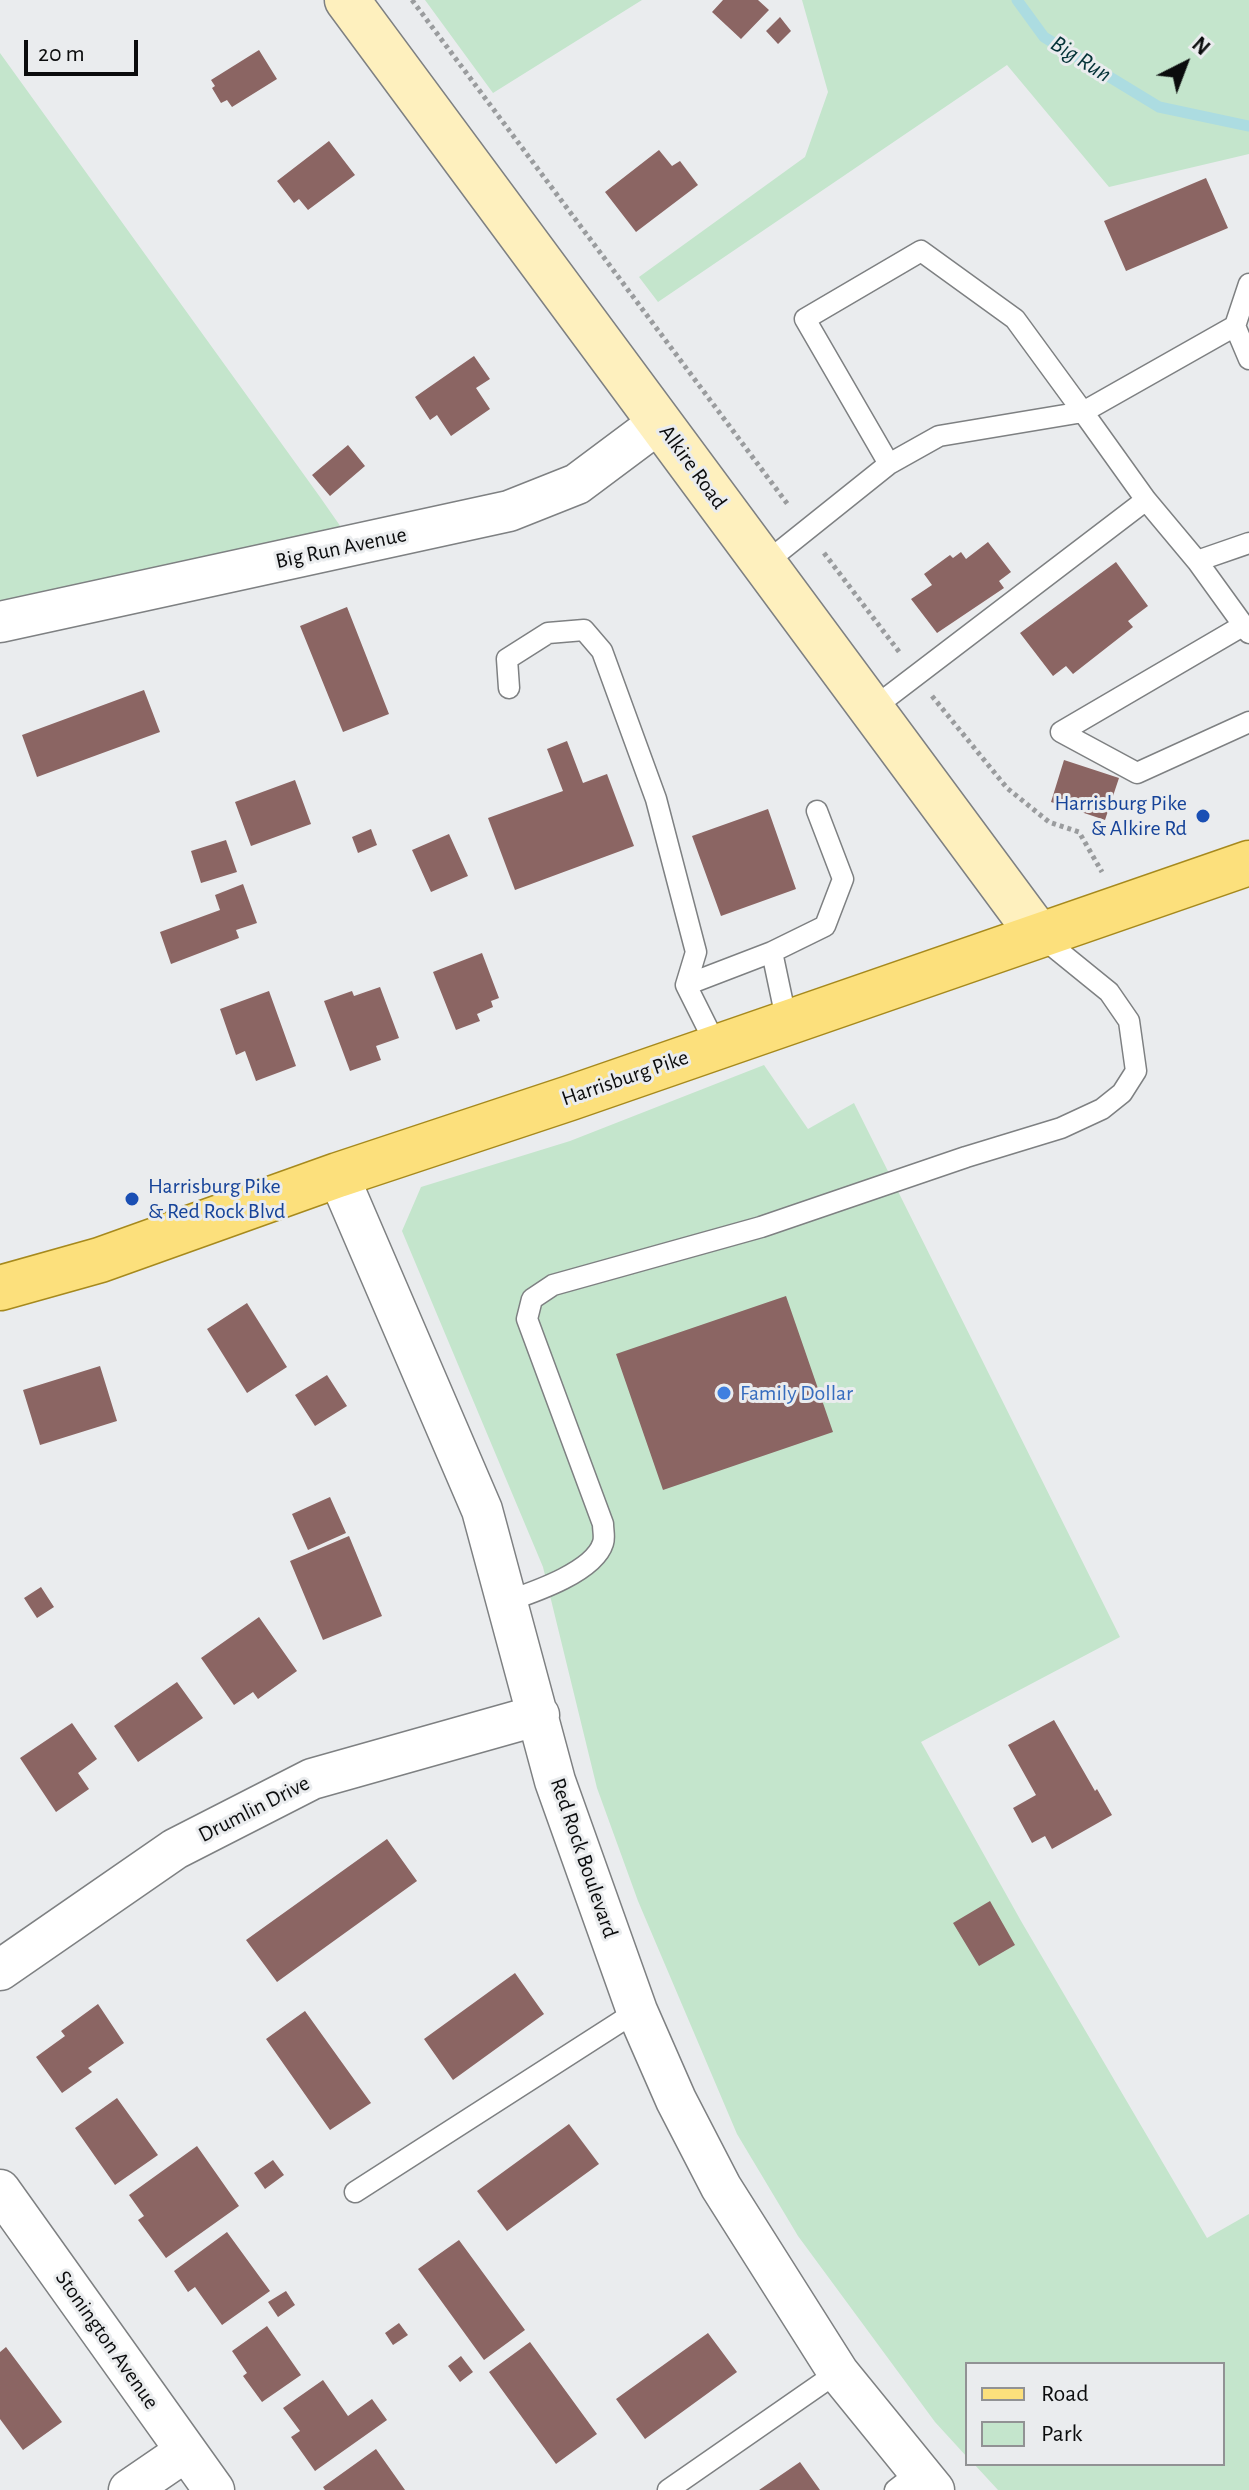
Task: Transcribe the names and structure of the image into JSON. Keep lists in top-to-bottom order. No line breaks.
{"streets":{"main road":["Alkire Road","Harrisburg Pike"],"street":["Big Run Avenue","Drumlin Drive","Red Rock Boulevard","Stonington Avenue"]},"crossings":[["Alkire Road","Big Run Avenue"],["Alkire Road","Harrisburg Pike"],["Harrisburg Pike","Red Rock Boulevard"],["Drumlin Drive","Red Rock Boulevard"]],"water":["Big Run"],"places":["Harrisburg Pike & Alkire Rd","Harrisburg Pike & Red Rock Blvd","Family Dollar"],"legend":["Road","Park"],"scale_bar":"20 m","north":"top right"}
